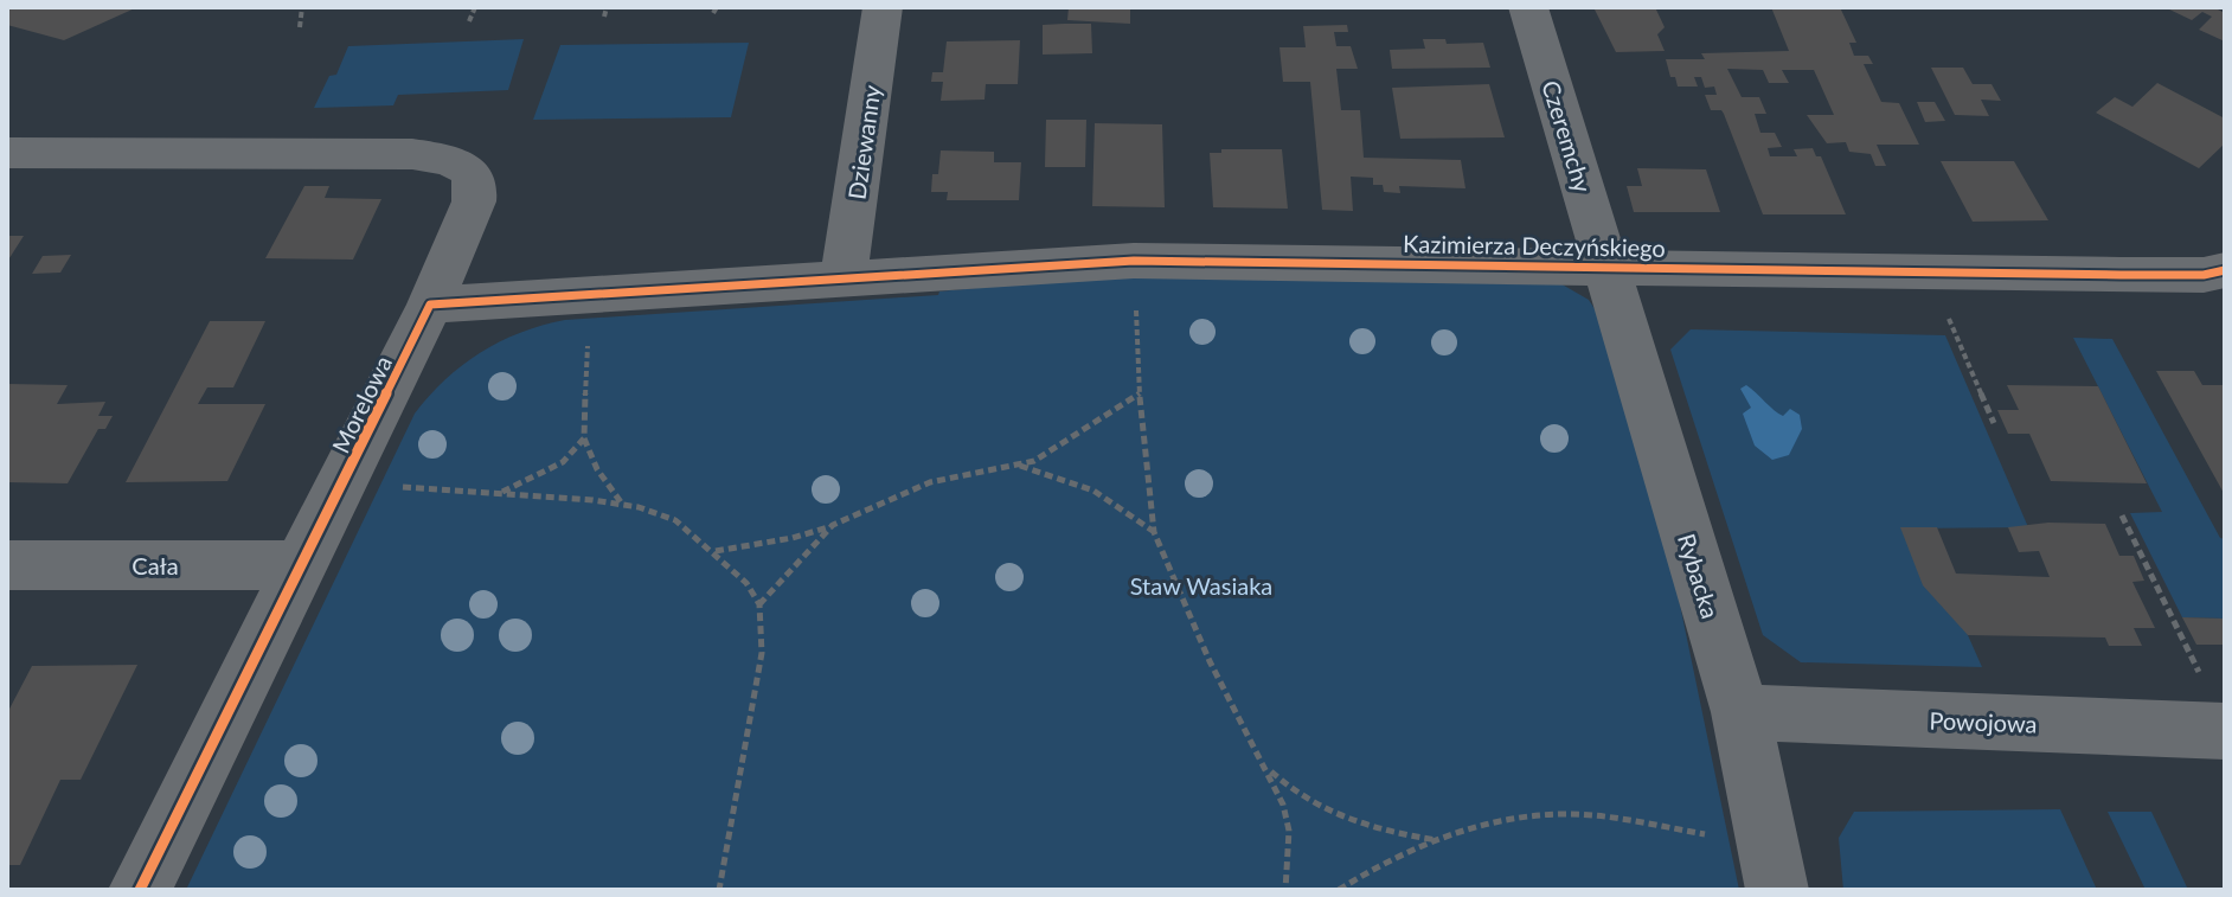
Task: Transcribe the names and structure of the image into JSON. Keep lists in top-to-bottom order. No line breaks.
{"streets":{"street":["Czeremchy","Dziewanny","Kazimierza Deczyńskiego","Morelowa","Cała","Rybacka","Powojowa"]},"crossings":[["Czeremchy","Kazimierza Deczyńskiego"],["Czeremchy","Rybacka"],["Dziewanny","Kazimierza Deczyńskiego"],["Kazimierza Deczyńskiego","Rybacka"],["Morelowa","Cała"],["Rybacka","Powojowa"]],"parks":["Staw Wasiaka"]}
